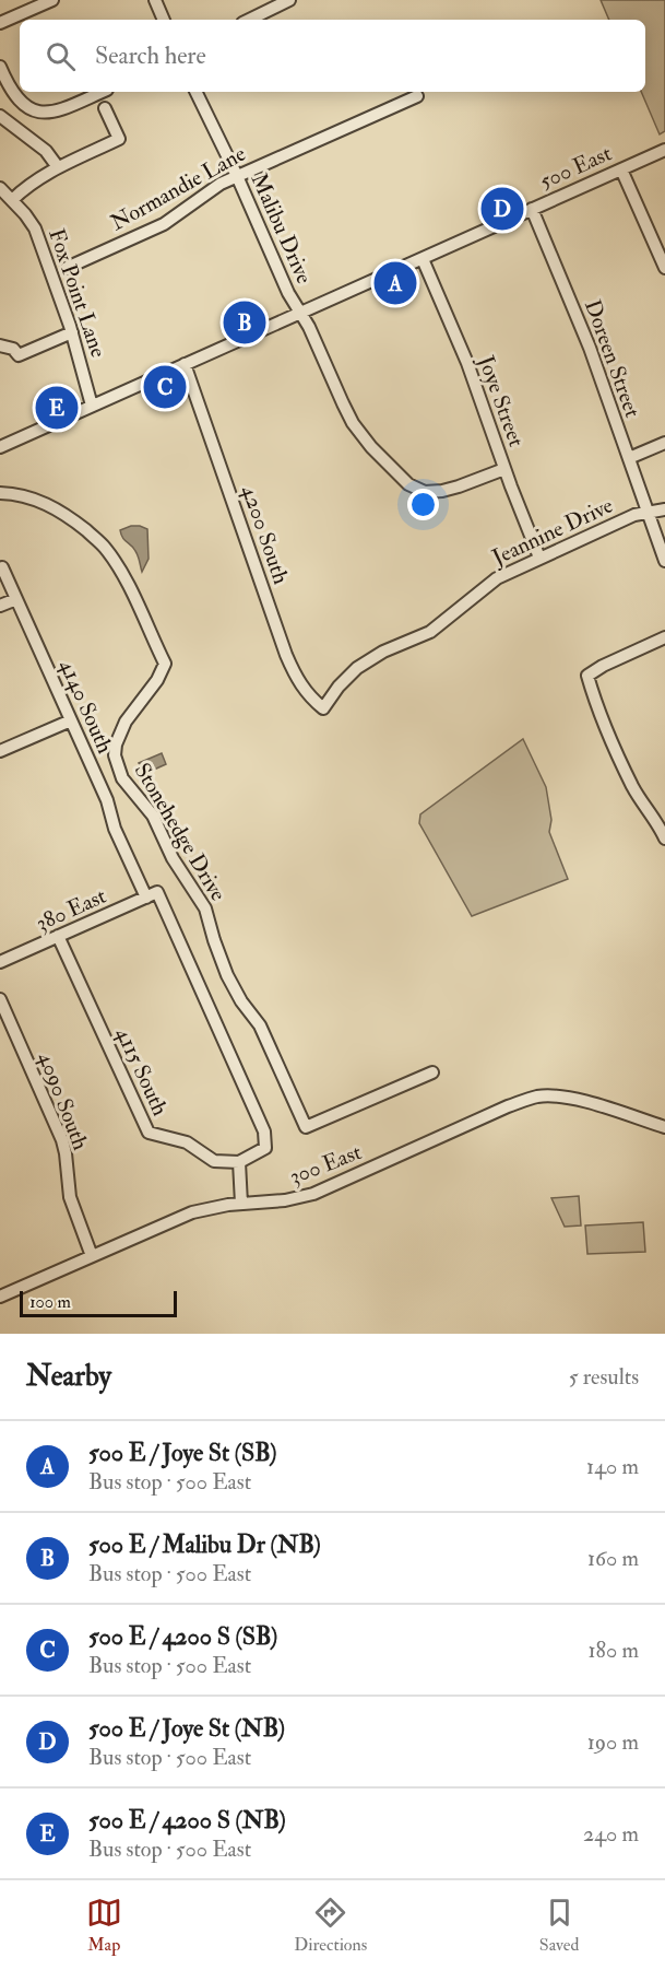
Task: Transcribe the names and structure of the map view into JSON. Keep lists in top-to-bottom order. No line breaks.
{"streets":{"street":["500 East","Normandie Lane","Malibu Drive","Fox Point Lane","Doreen Street","Joye Street","Jeannine Drive","4200 South","4140 South","Stonehedge Drive","380 East","4115 South","4090 South","300 East"]},"crossings":[["500 East","Malibu Drive"],["500 East","Fox Point Lane"],["500 East","Doreen Street"],["500 East","Joye Street"],["500 East","4200 South"],["Normandie Lane","Malibu Drive"],["Malibu Drive","Joye Street"],["Doreen Street","Jeannine Drive"],["Joye Street","Jeannine Drive"],["Jeannine Drive","4200 South"],["4140 South","380 East"],["4140 South","4115 South"],["380 East","4115 South"],["4090 South","300 East"]],"scale_bar":"100 m","page":{"search":"Search here","pins":["D","A","B","C","E"],"scale":"100 m","heading":["Nearby","5 results"],"list":[{"mark":"A","name":"500 E / Joye St (SB)","note":"Bus stop · 500 East","value":"140 m"},{"mark":"B","name":"500 E / Malibu Dr (NB)","note":"Bus stop · 500 East","value":"160 m"},{"mark":"C","name":"500 E / 4200 S (SB)","note":"Bus stop · 500 East","value":"180 m"},{"mark":"D","name":"500 E / Joye St (NB)","note":"Bus stop · 500 East","value":"190 m"},{"mark":"E","name":"500 E / 4200 S (NB)","note":"Bus stop · 500 East","value":"240 m"}],"nav":["Map","Directions","Saved"]}}
